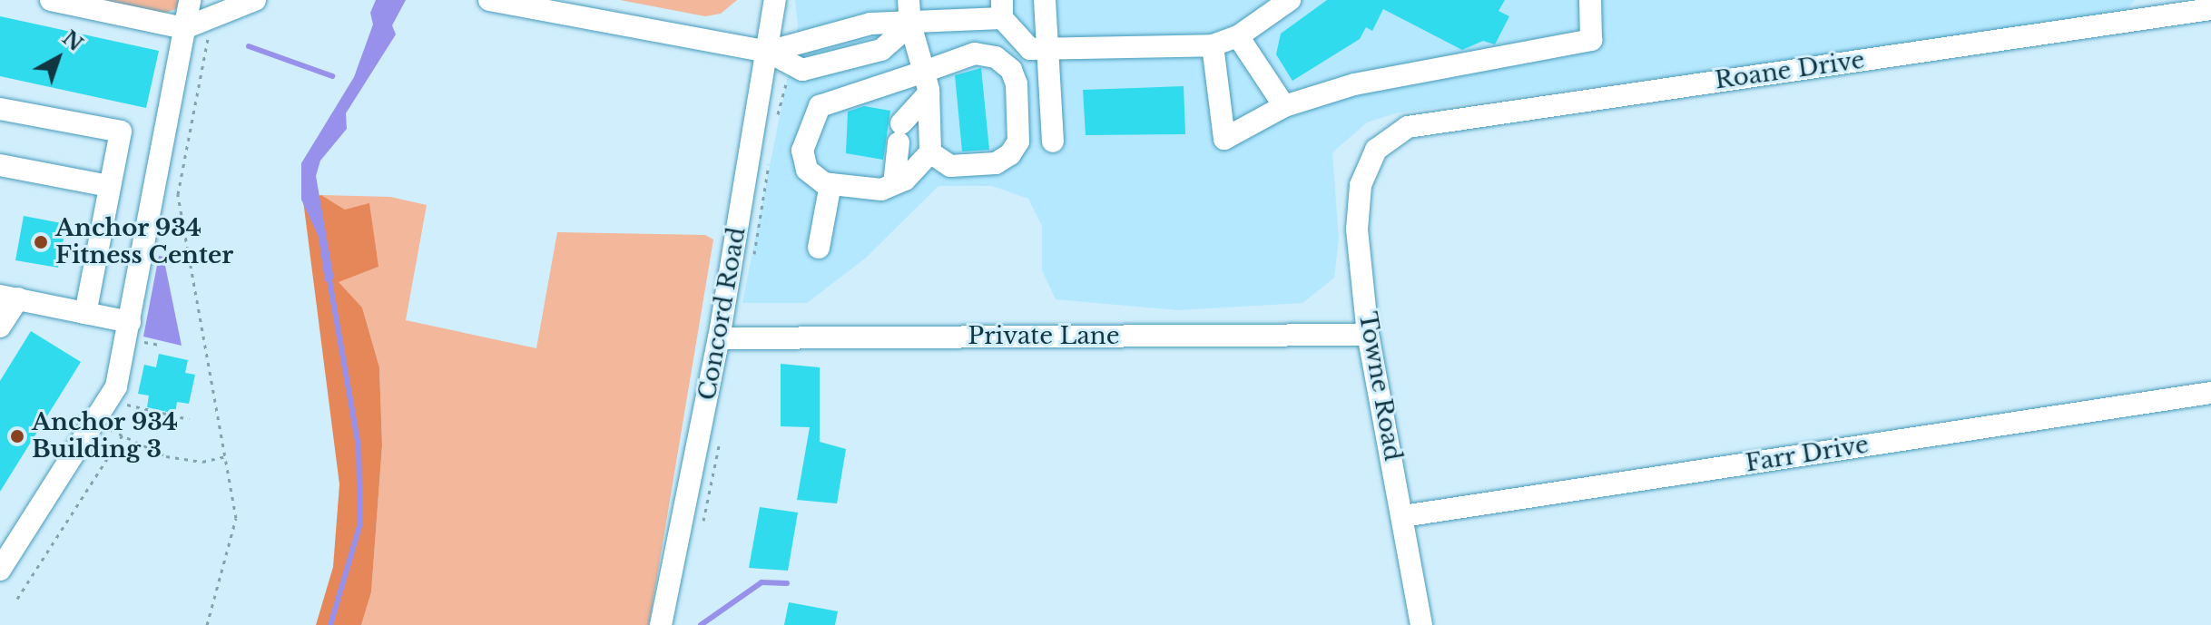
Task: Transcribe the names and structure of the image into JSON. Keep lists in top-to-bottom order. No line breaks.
{"streets":{"street":["Roane Drive","Concord Road","Private Lane","Towne Road","Farr Drive"]},"crossings":[["Roane Drive","Towne Road"],["Concord Road","Private Lane"],["Private Lane","Towne Road"],["Towne Road","Farr Drive"]],"places":["Anchor 934 Fitness Center","Anchor 934 Building 3"],"north":"top right"}
